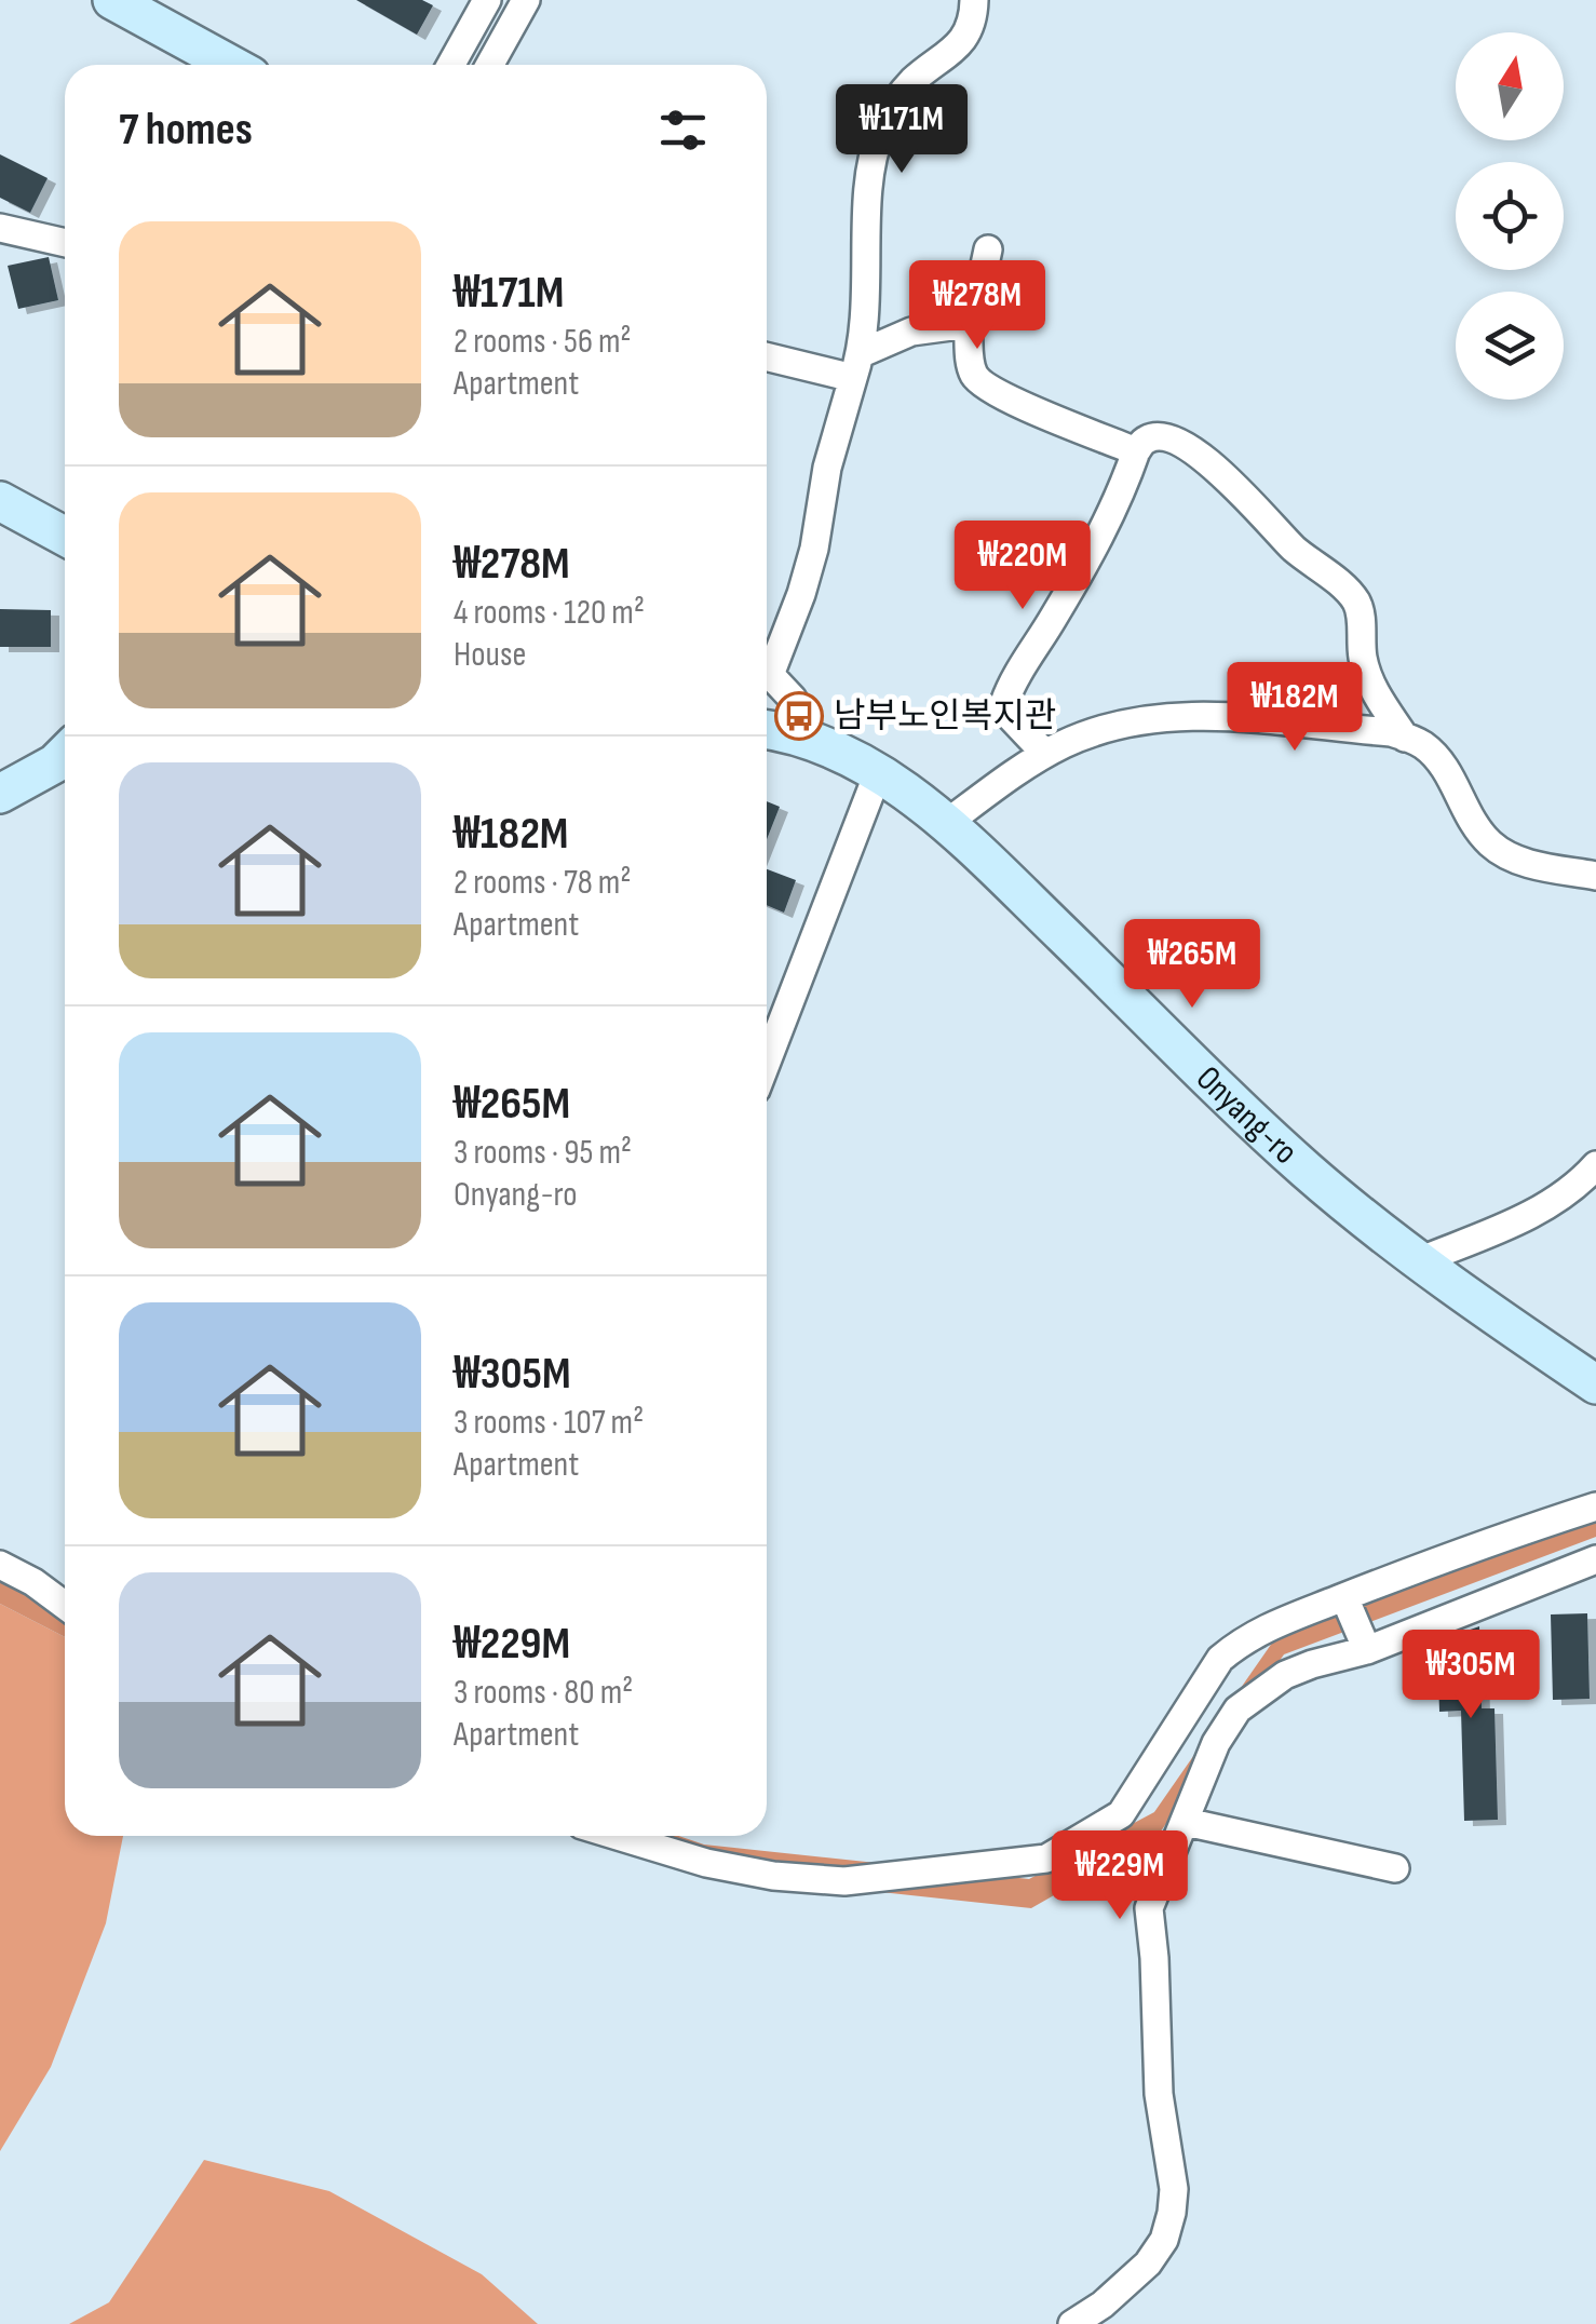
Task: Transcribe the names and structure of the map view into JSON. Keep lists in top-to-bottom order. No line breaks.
{"streets":{"main road":["Onyang-ro"]},"places":{"bus stop":["남부노인복지관"]},"north":"top","page":{"heading":"7 homes","price":["₩171M","₩278M","₩220M","₩182M","₩265M","₩305M","₩229M"],"list":[{"name":"₩171M","note":"2 rooms · 56 m² · Apartment"},{"name":"₩278M","note":"4 rooms · 120 m² · House"},{"name":"₩182M","note":"2 rooms · 78 m² · Apartment"},{"name":"₩265M","note":"3 rooms · 95 m² · Onyang-ro"},{"name":"₩305M","note":"3 rooms · 107 m² · Apartment"},{"name":"₩229M","note":"3 rooms · 80 m² · Apartment"}]}}
